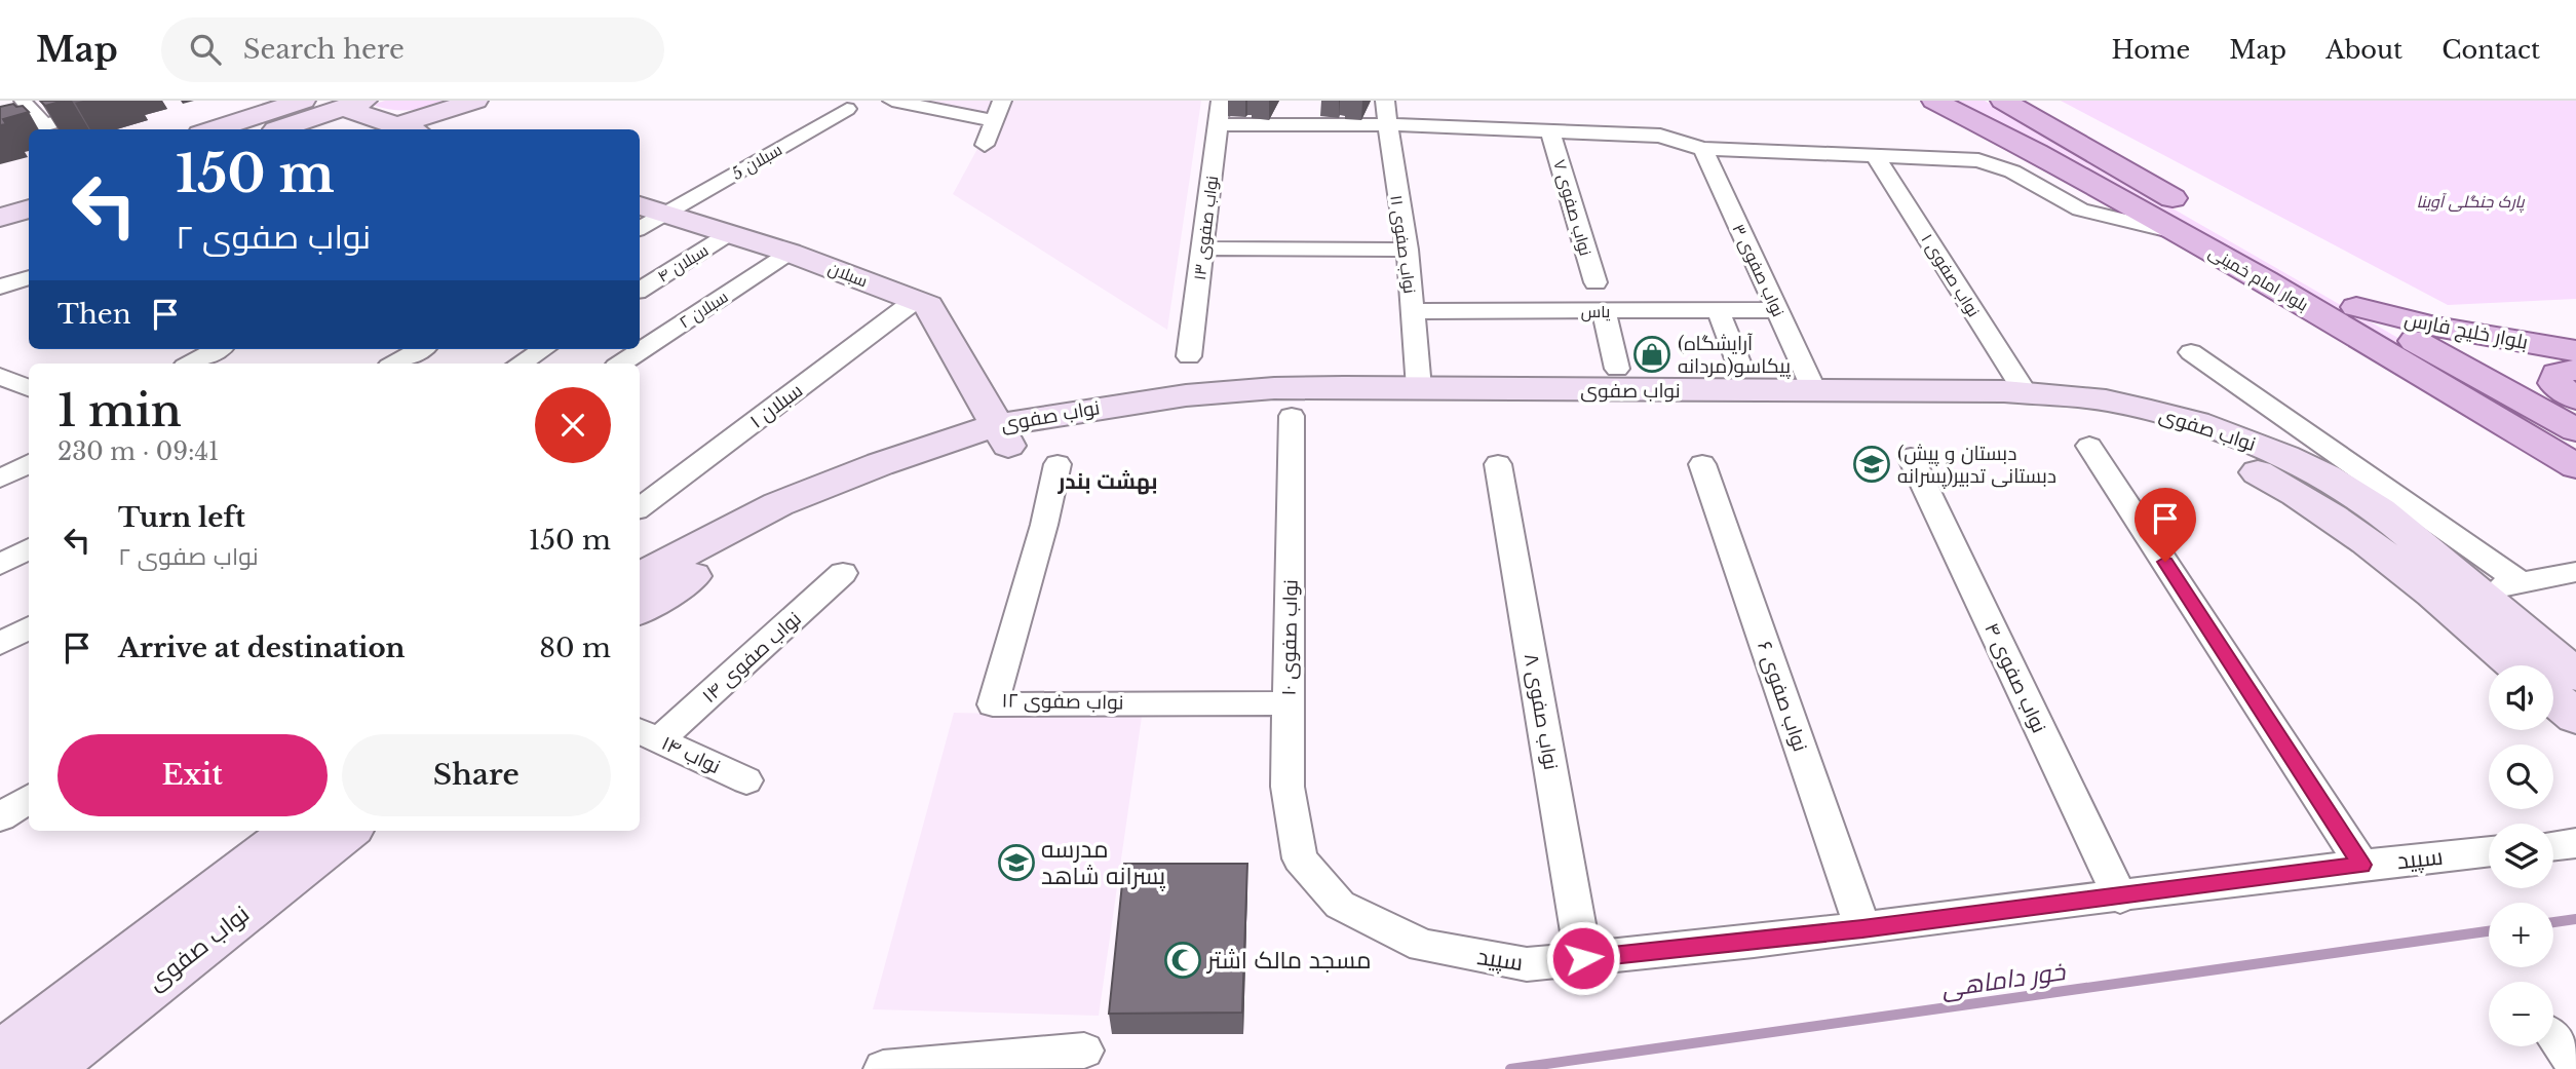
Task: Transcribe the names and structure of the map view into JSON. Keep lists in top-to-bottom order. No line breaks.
{"streets":{"main road":["بلوار امام خمینی","بلوار خلیج فارس"],"street":["سبلان 5","نواب صفوی ۷","نواب صفوی ۱۳","نواب صفوی ۱۱","سبلان ۴","نواب صفوی ۳","سبلان","نواب صفوی ۱","سبلان ۲","یاس","نواب صفوی","سبلان ۱","نواب صفوی ۱۰","نواب صفوی ۱۴","نواب صفوی ۴","نواب صفوی ۶","نواب صفوی ۱۲","نواب صفوی ۸","نواب ۱۴","سپید"]},"crossings":[["سبلان 5","سبلان"],["نواب صفوی ۱۱","یاس"],["نواب صفوی ۱۱","نواب صفوی"],["سبلان ۴","سبلان"],["نواب صفوی ۳","یاس"],["نواب صفوی ۳","نواب صفوی"],["سبلان","سبلان ۲"],["سبلان","نواب صفوی"],["سبلان","سبلان ۱"],["نواب صفوی ۱","نواب صفوی"],["بلوار امام خمینی","بلوار خلیج فارس"],["نواب صفوی","نواب صفوی ۱۰"],["نواب صفوی ۱۰","نواب صفوی ۱۲"],["نواب صفوی ۱۰","سپید"],["نواب صفوی ۱۴","نواب ۱۴"],["نواب صفوی ۴","سپید"],["نواب صفوی ۶","سپید"],["نواب صفوی ۸","سپید"]],"districts":["بهشت بندر"],"water":["خور داماهی"],"parks":["پارک جنگلی آوینا"],"places":{"shop":["(آرایشگاه پیکاسو(مردانه"],"school or university":["(دبستان و پیش دبستانی تدبیر(پسرانه","مدرسه پسرانه شاهد"],"mosque":["مسجد مالک اشتر"]},"page":{"header":"Map","search":"Search here","nav":["Home","Map","About","Contact"],"turn":["150 m","نواب صفوی ۲"],"then":"Then","heading":["1 min","230 m · 09:41"],"list":[{"name":"Turn left","note":"نواب صفوی ۲","value":"150 m"},{"name":"Arrive at destination","value":"80 m"}],"map_buttons":["+","−"],"buttons":["Exit","Share"]}}
